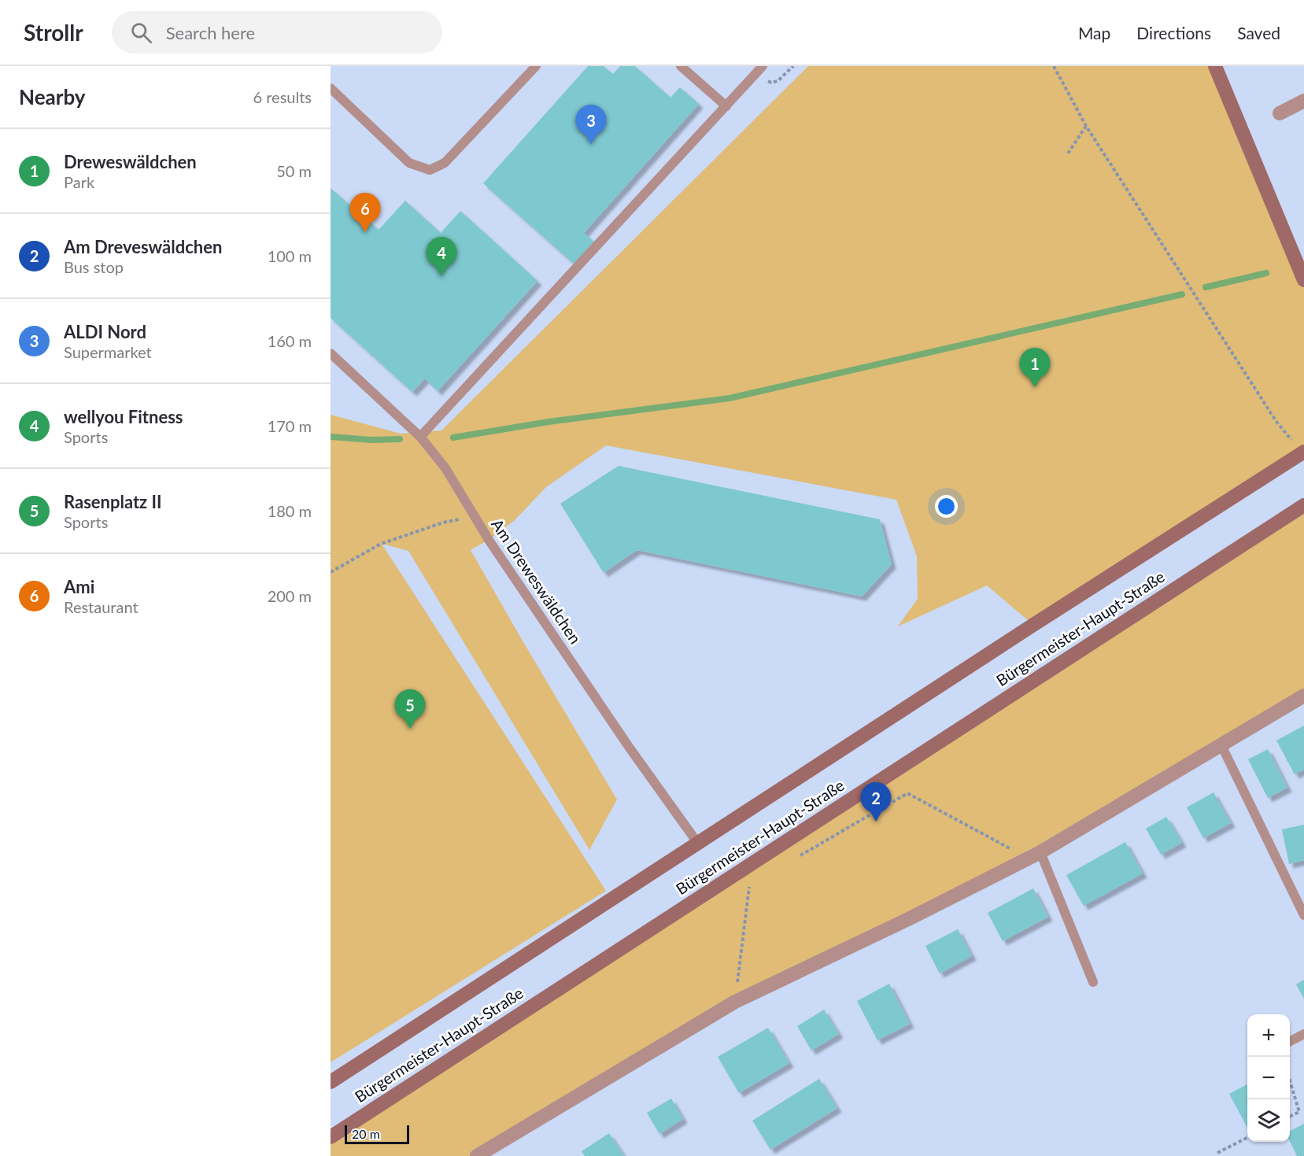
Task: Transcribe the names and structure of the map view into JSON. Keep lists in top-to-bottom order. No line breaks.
{"streets":{"street":["Bürgermeister-Haupt-Straße"],"lane":["Am Dreweswäldchen"]},"crossings":[["Am Dreweswäldchen","Bürgermeister-Haupt-Straße"]],"scale_bar":"20 m","page":{"header":"Strollr","search":"Search here","nav":["Map","Directions","Saved"],"heading":["Nearby","6 results"],"pins":["3","6","4","1","5","2"],"list":[{"mark":"1","name":"Dreweswäldchen","note":"Park","value":"50 m"},{"mark":"2","name":"Am Dreveswäldchen","note":"Bus stop","value":"100 m"},{"mark":"3","name":"ALDI Nord","note":"Supermarket","value":"160 m"},{"mark":"4","name":"wellyou Fitness","note":"Sports","value":"170 m"},{"mark":"5","name":"Rasenplatz II","note":"Sports","value":"180 m"},{"mark":"6","name":"Ami","note":"Restaurant","value":"200 m"}],"map_buttons":["+","−"],"scale":"20 m"}}
